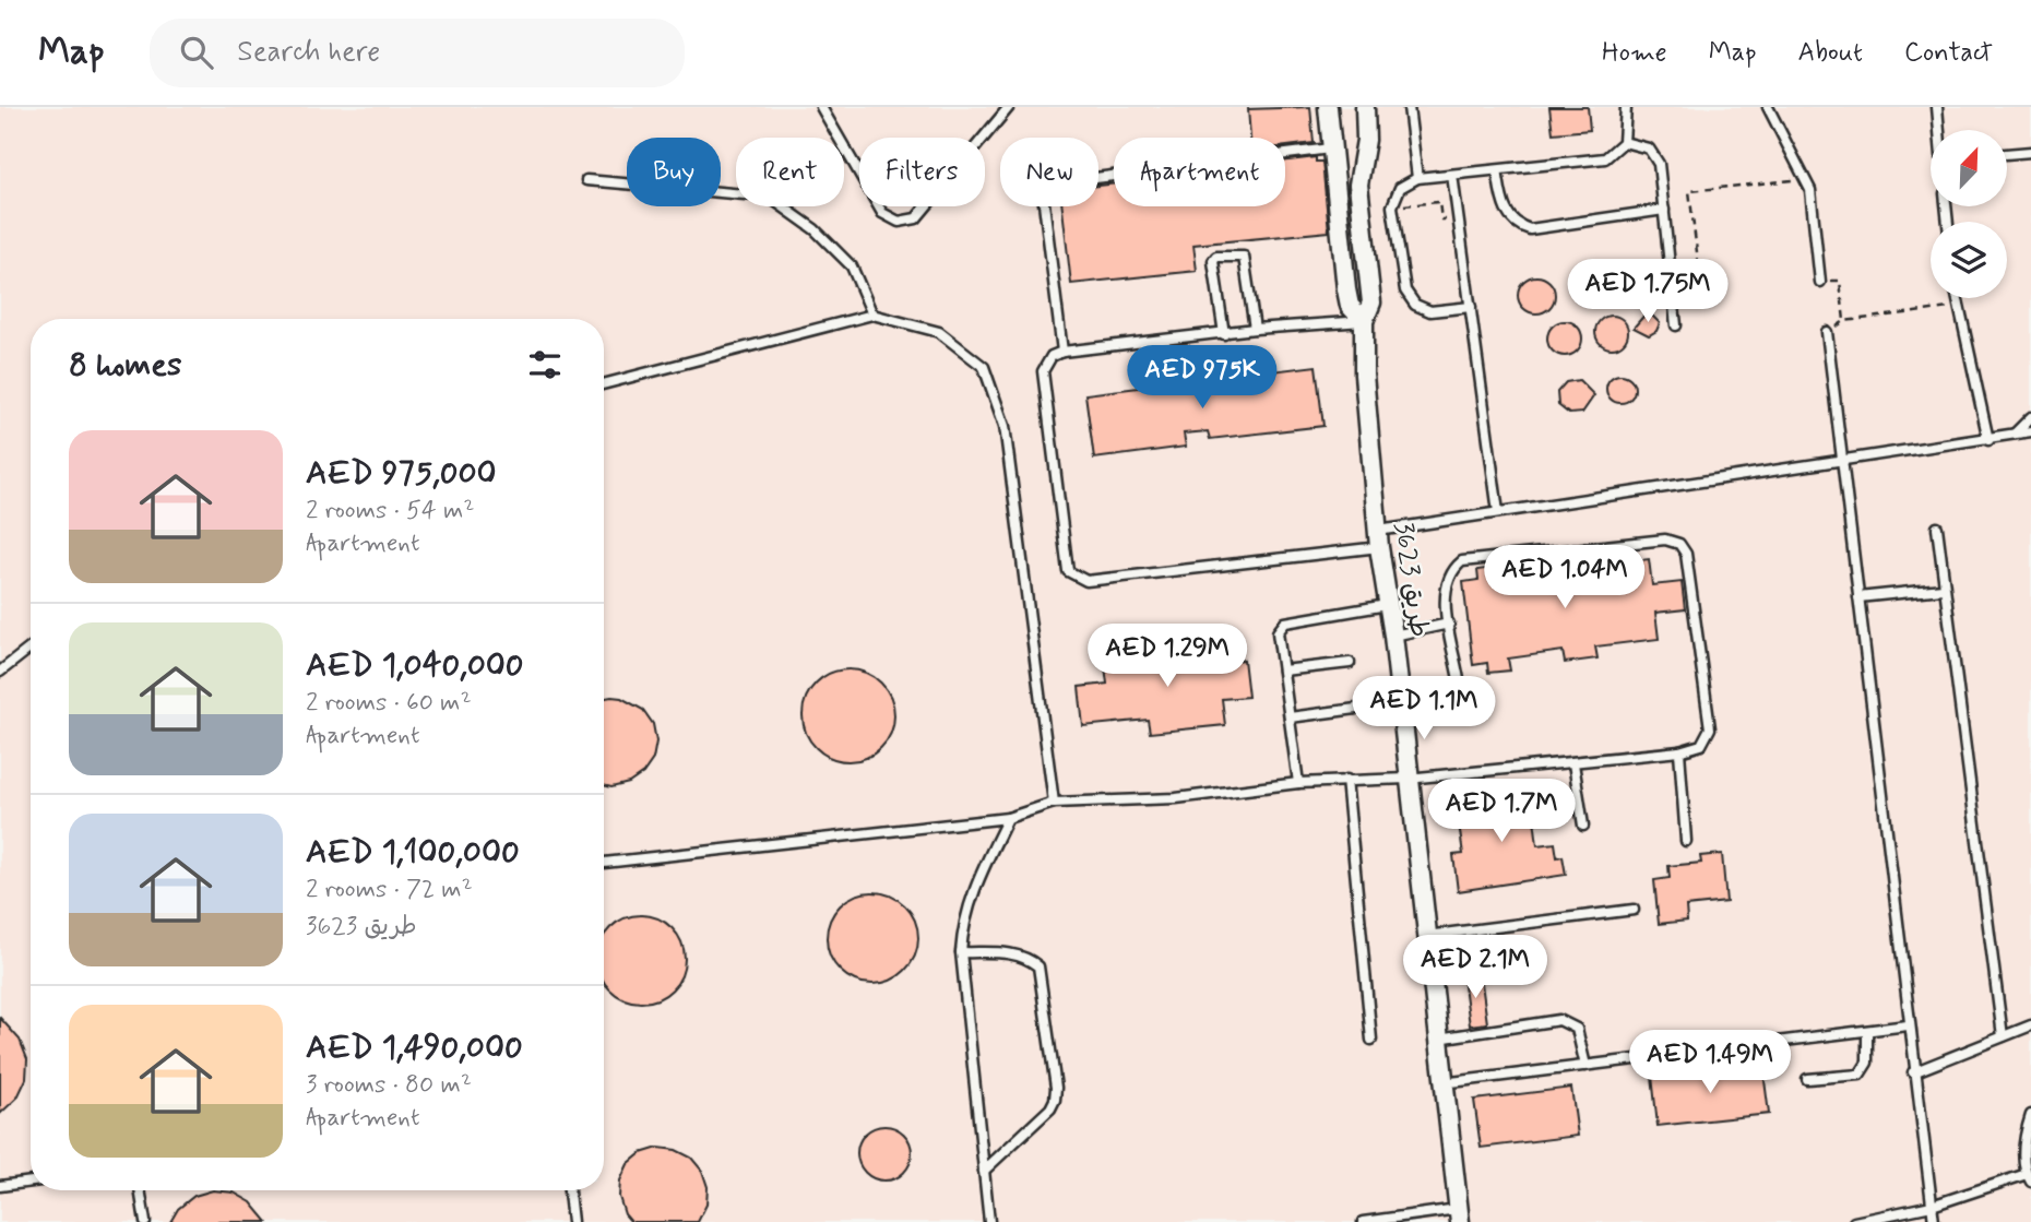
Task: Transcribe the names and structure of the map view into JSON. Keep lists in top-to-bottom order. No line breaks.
{"streets":{"street":["طريق 3623"]},"north":"top right","page":{"header":"Map","search":"Search here","nav":["Home","Map","About","Contact"],"chip":["Buy","Rent","Filters","New","Apartment"],"price":["AED 1.75M","AED 975K","AED 1.04M","AED 1.29M","AED 1.1M","AED 1.7M","AED 2.1M","AED 1.49M"],"heading":"8 homes","list":[{"name":"AED 975,000","note":"2 rooms · 54 m² · Apartment"},{"name":"AED 1,040,000","note":"2 rooms · 60 m² · Apartment"},{"name":"AED 1,100,000","note":"2 rooms · 72 m² · طريق 3623"},{"name":"AED 1,490,000","note":"3 rooms · 80 m² · Apartment"}]}}
